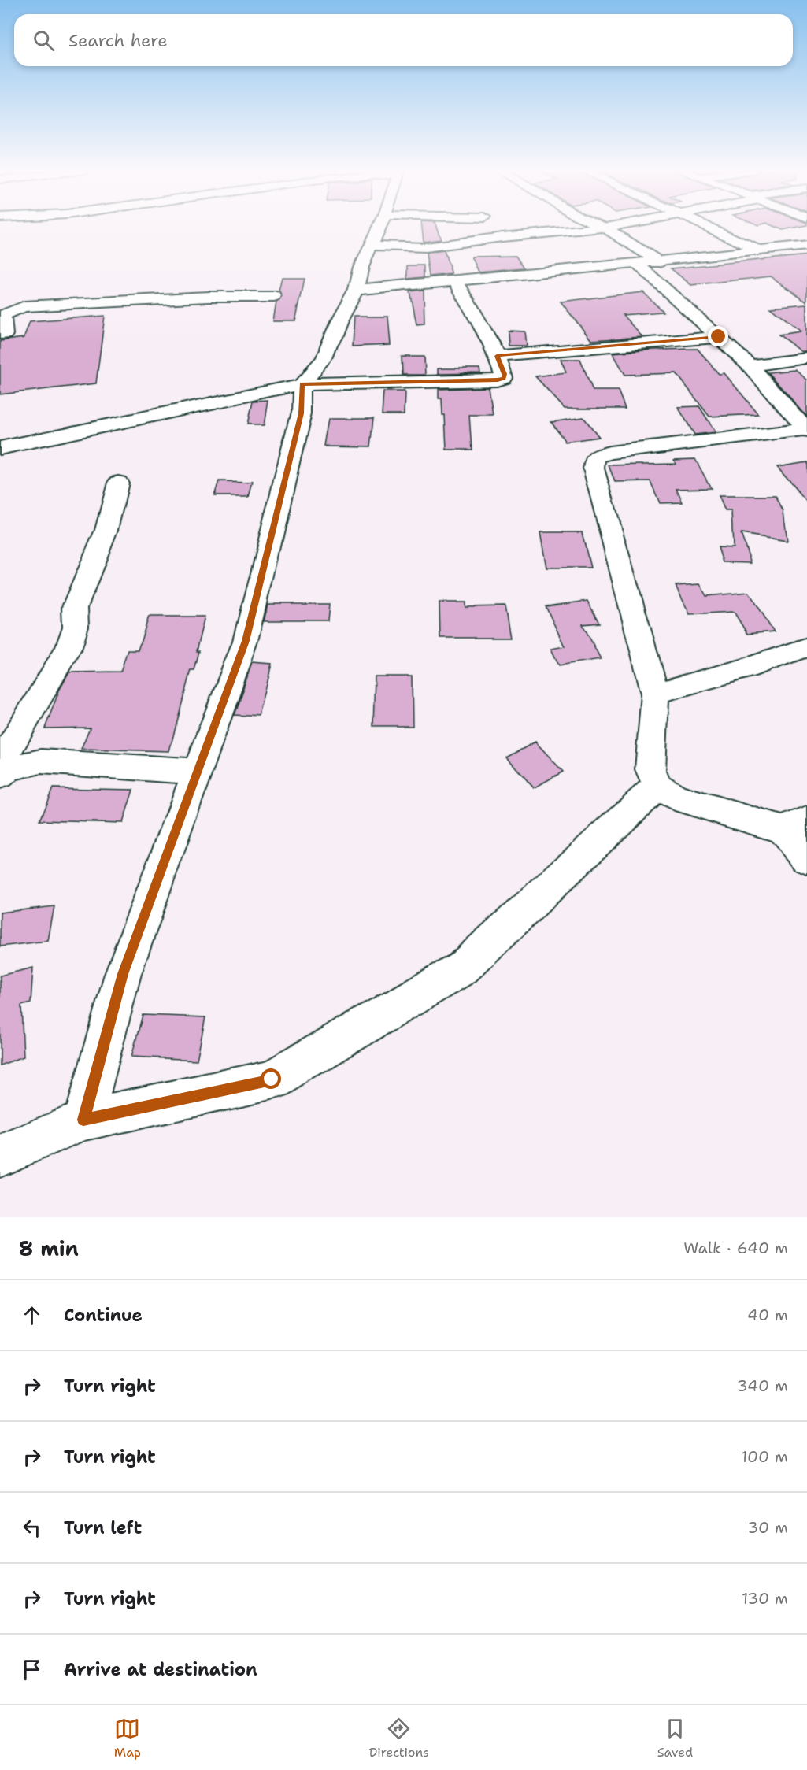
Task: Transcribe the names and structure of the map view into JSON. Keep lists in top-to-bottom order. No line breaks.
{"page":{"search":"Search here","heading":["8 min","Walk · 640 m"],"list":[["Continue","40 m"],["Turn right","340 m"],["Turn right","100 m"],["Turn left","30 m"],["Turn right","130 m"],"Arrive at destination"],"nav":["Map","Directions","Saved"]}}
